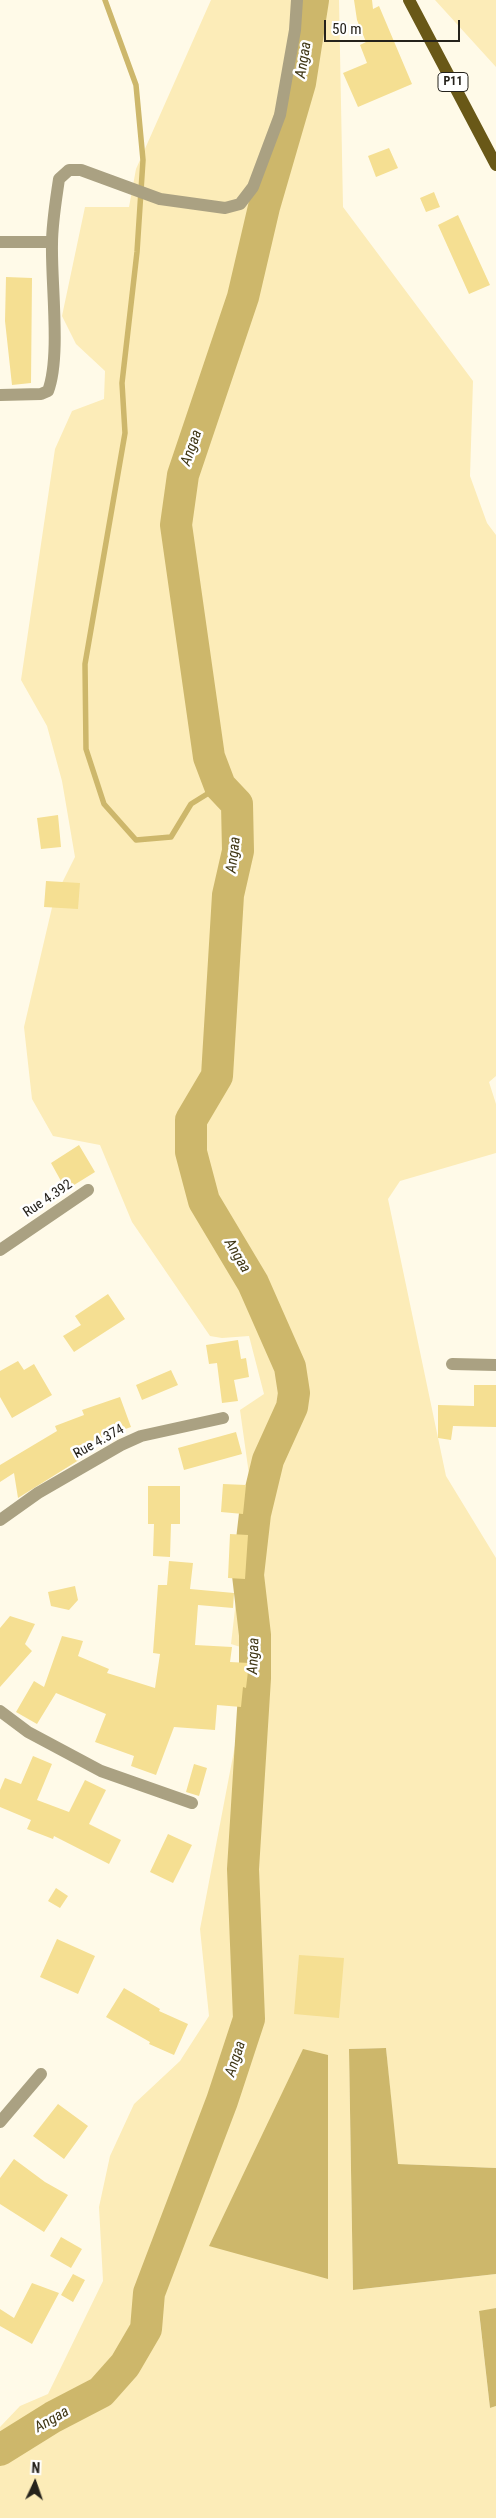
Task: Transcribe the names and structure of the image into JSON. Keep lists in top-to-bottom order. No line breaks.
{"streets":{"main road":["P11"],"street":["Rue 4.392","Rue 4.374"]},"water":["Angaa"],"scale_bar":"50 m","north":"top"}
